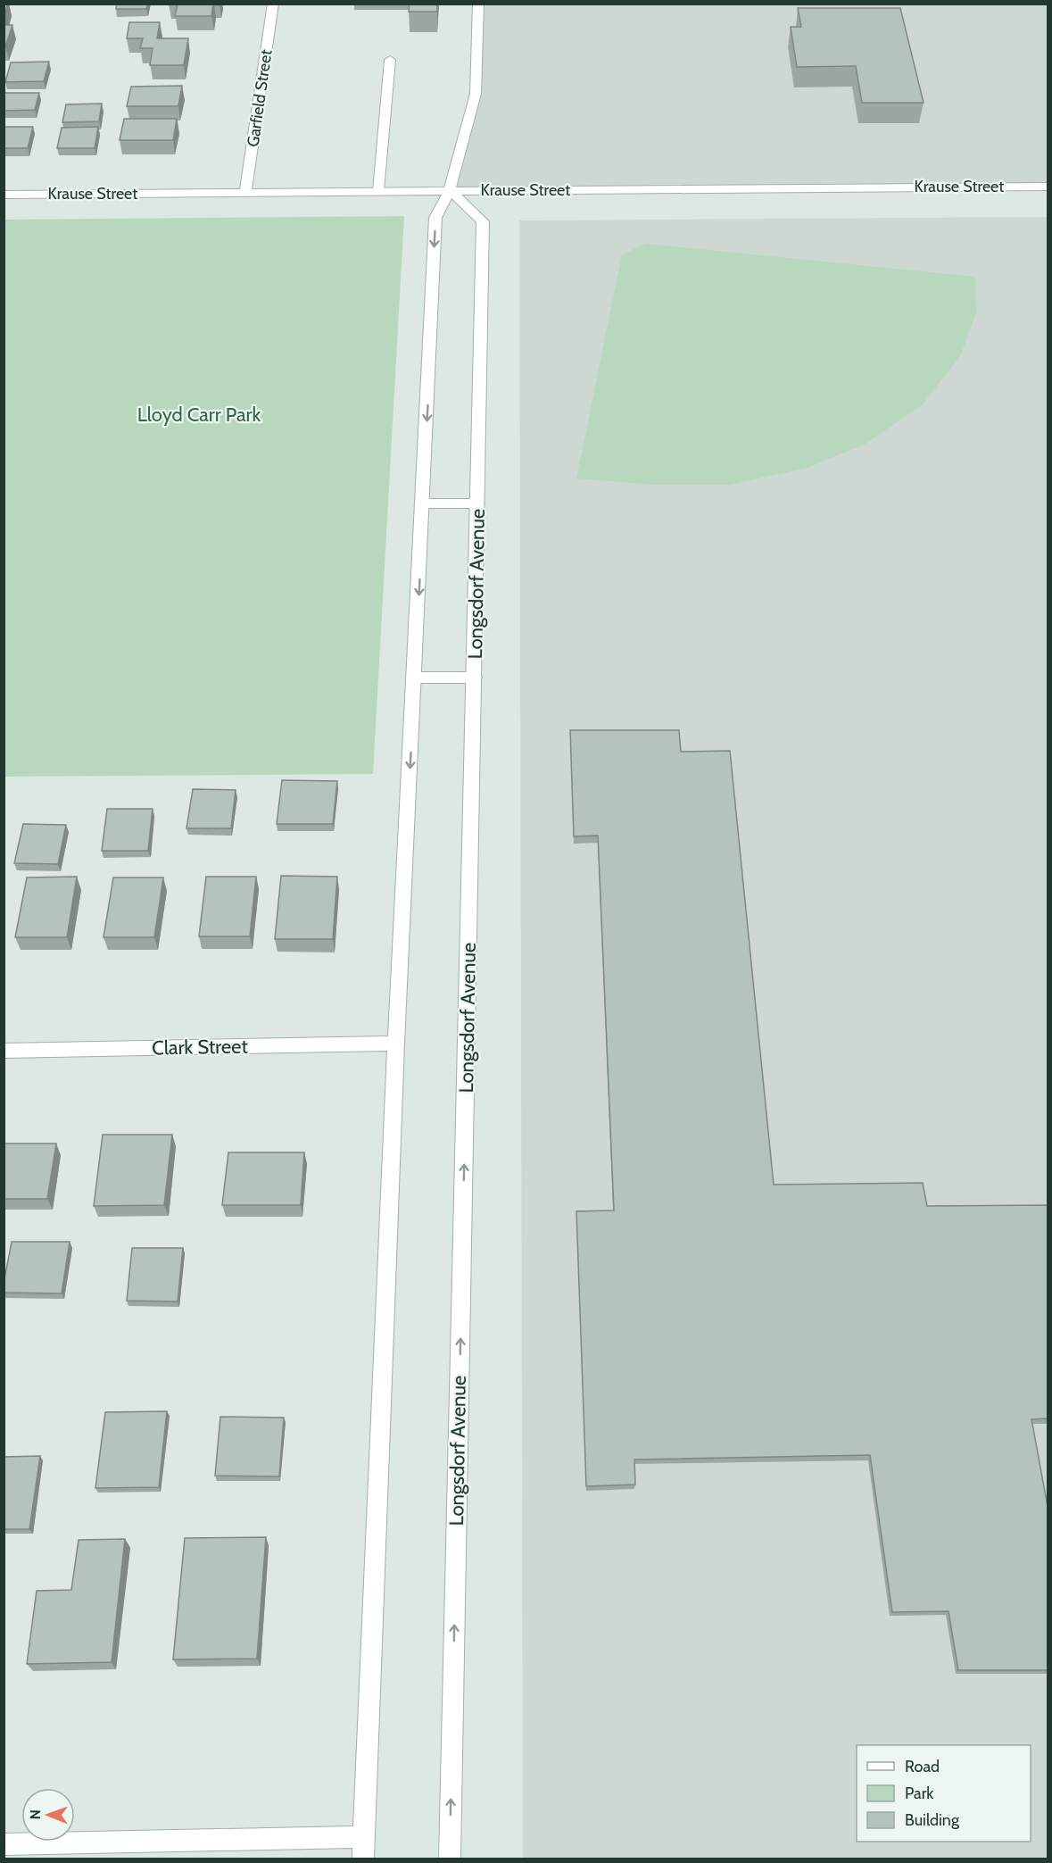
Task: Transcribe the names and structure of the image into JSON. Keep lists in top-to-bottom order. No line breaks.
{"streets":{"street":["Garfield Street","Krause Street","Longsdorf Avenue","Clark Street"]},"crossings":[["Garfield Street","Krause Street"],["Krause Street","Longsdorf Avenue"]],"parks":["Lloyd Carr Park"],"legend":["Road","Park","Building"],"north":"left"}
